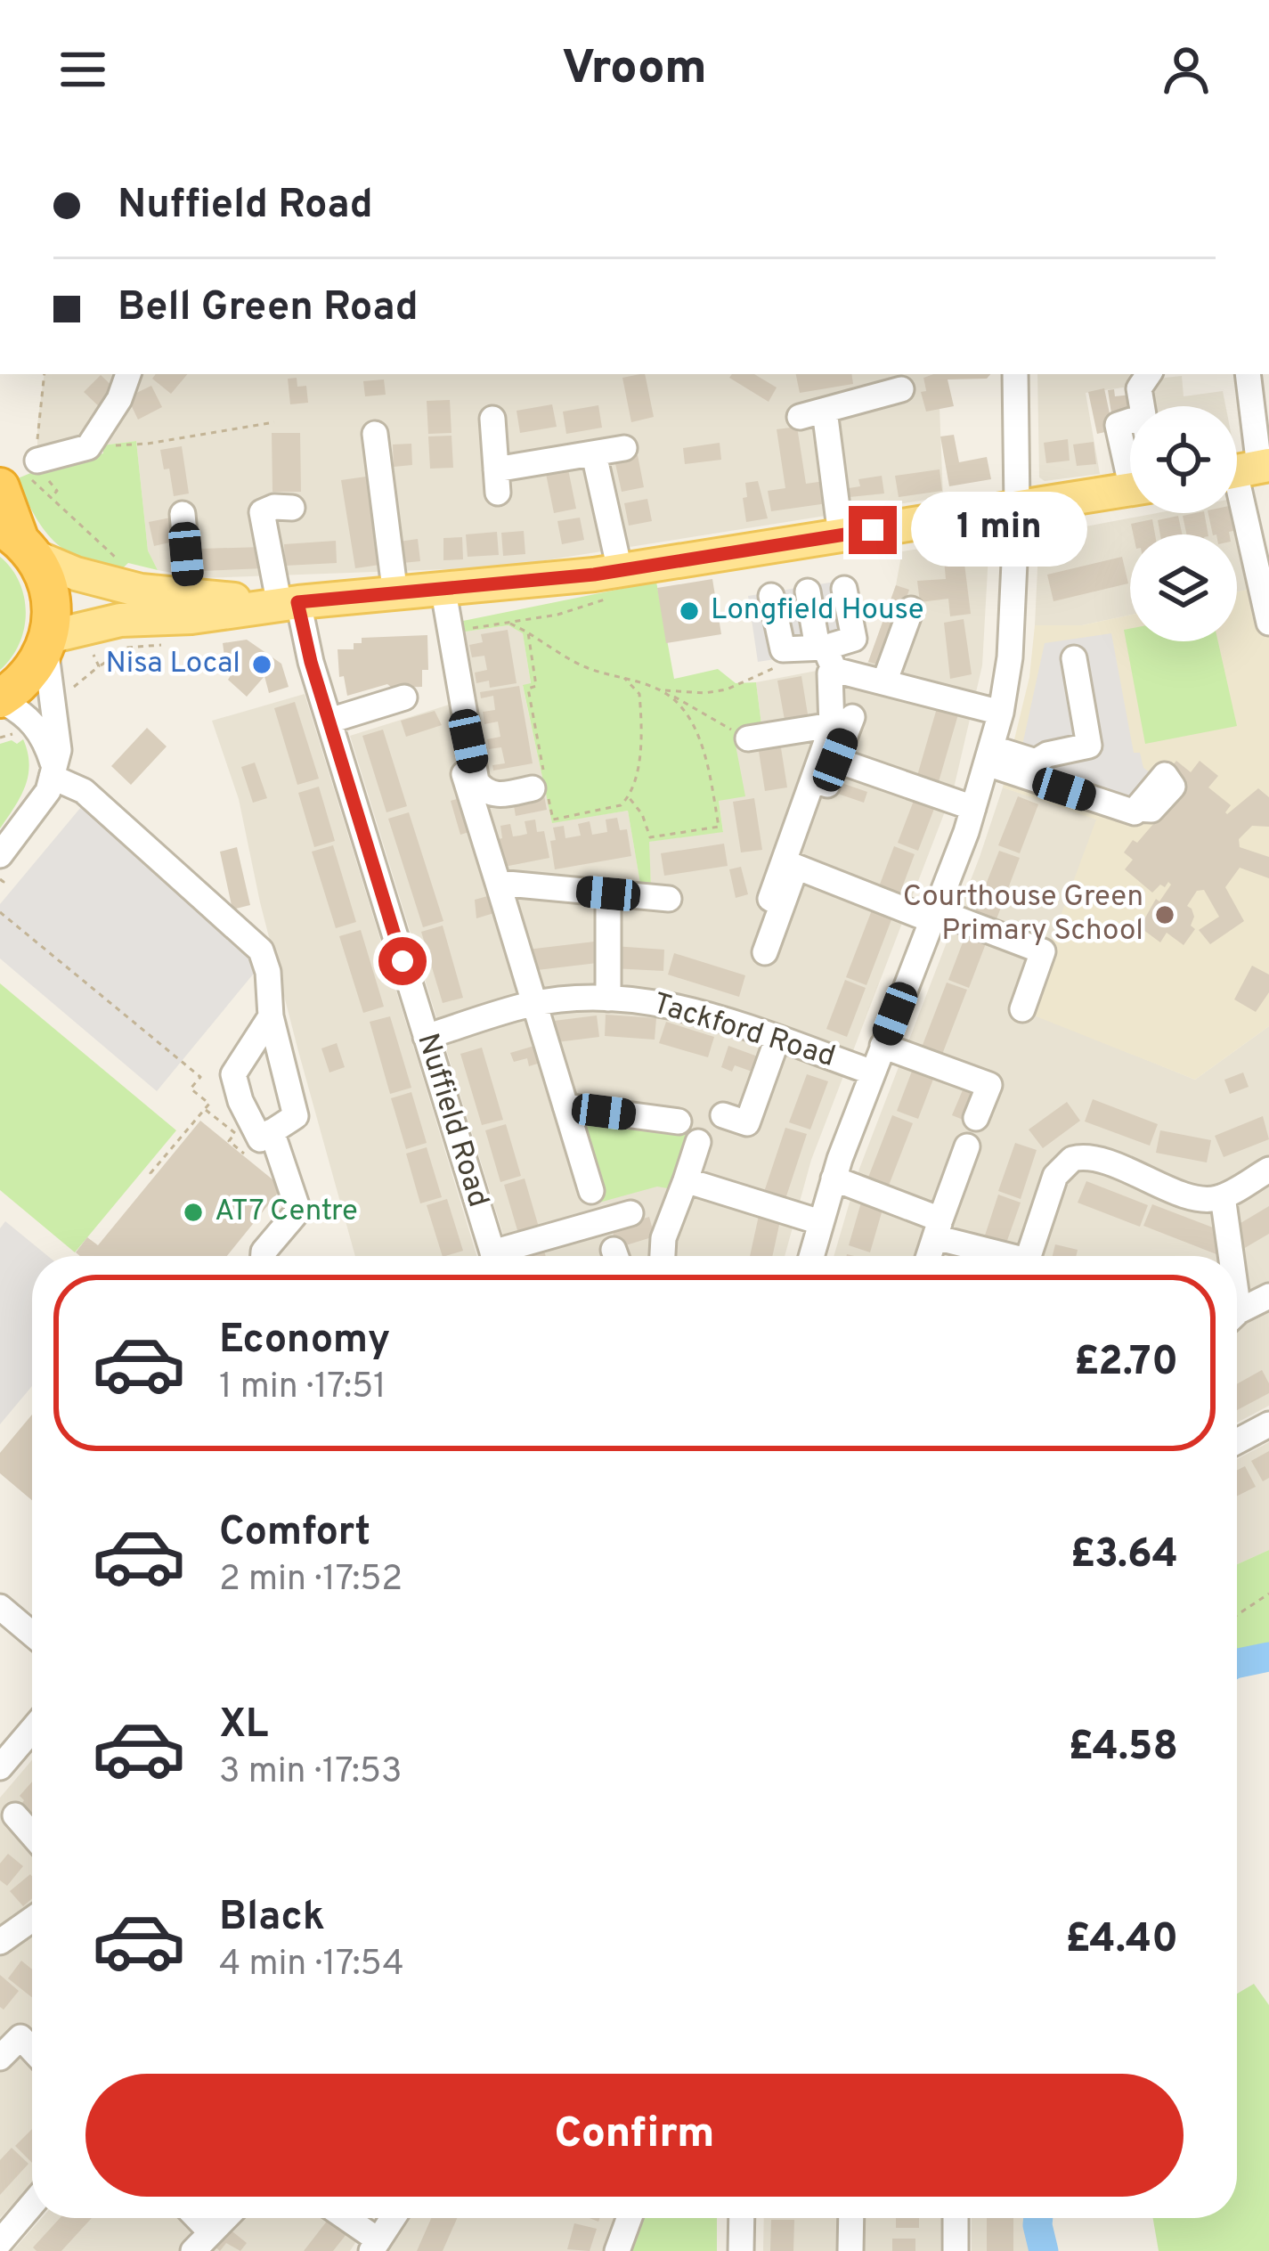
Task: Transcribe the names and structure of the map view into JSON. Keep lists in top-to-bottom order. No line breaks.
{"streets":{"street":["Tackford Road","Nuffield Road"]},"crossings":[["Tackford Road","Nuffield Road"]],"places":["Longfield House","Nisa Local","Courthouse Green Primary School","AT7 Centre"],"page":{"header":"Vroom","banner":["Nuffield Road","Bell Green Road"],"bubble":"1 min","list":[{"name":"Economy","note":"1 min · 17:51","value":"£2.70"},{"name":"Comfort","note":"2 min · 17:52","value":"£3.64"},{"name":"XL","note":"3 min · 17:53","value":"£4.58"},{"name":"Black","note":"4 min · 17:54","value":"£4.40"}],"buttons":"Confirm"}}
